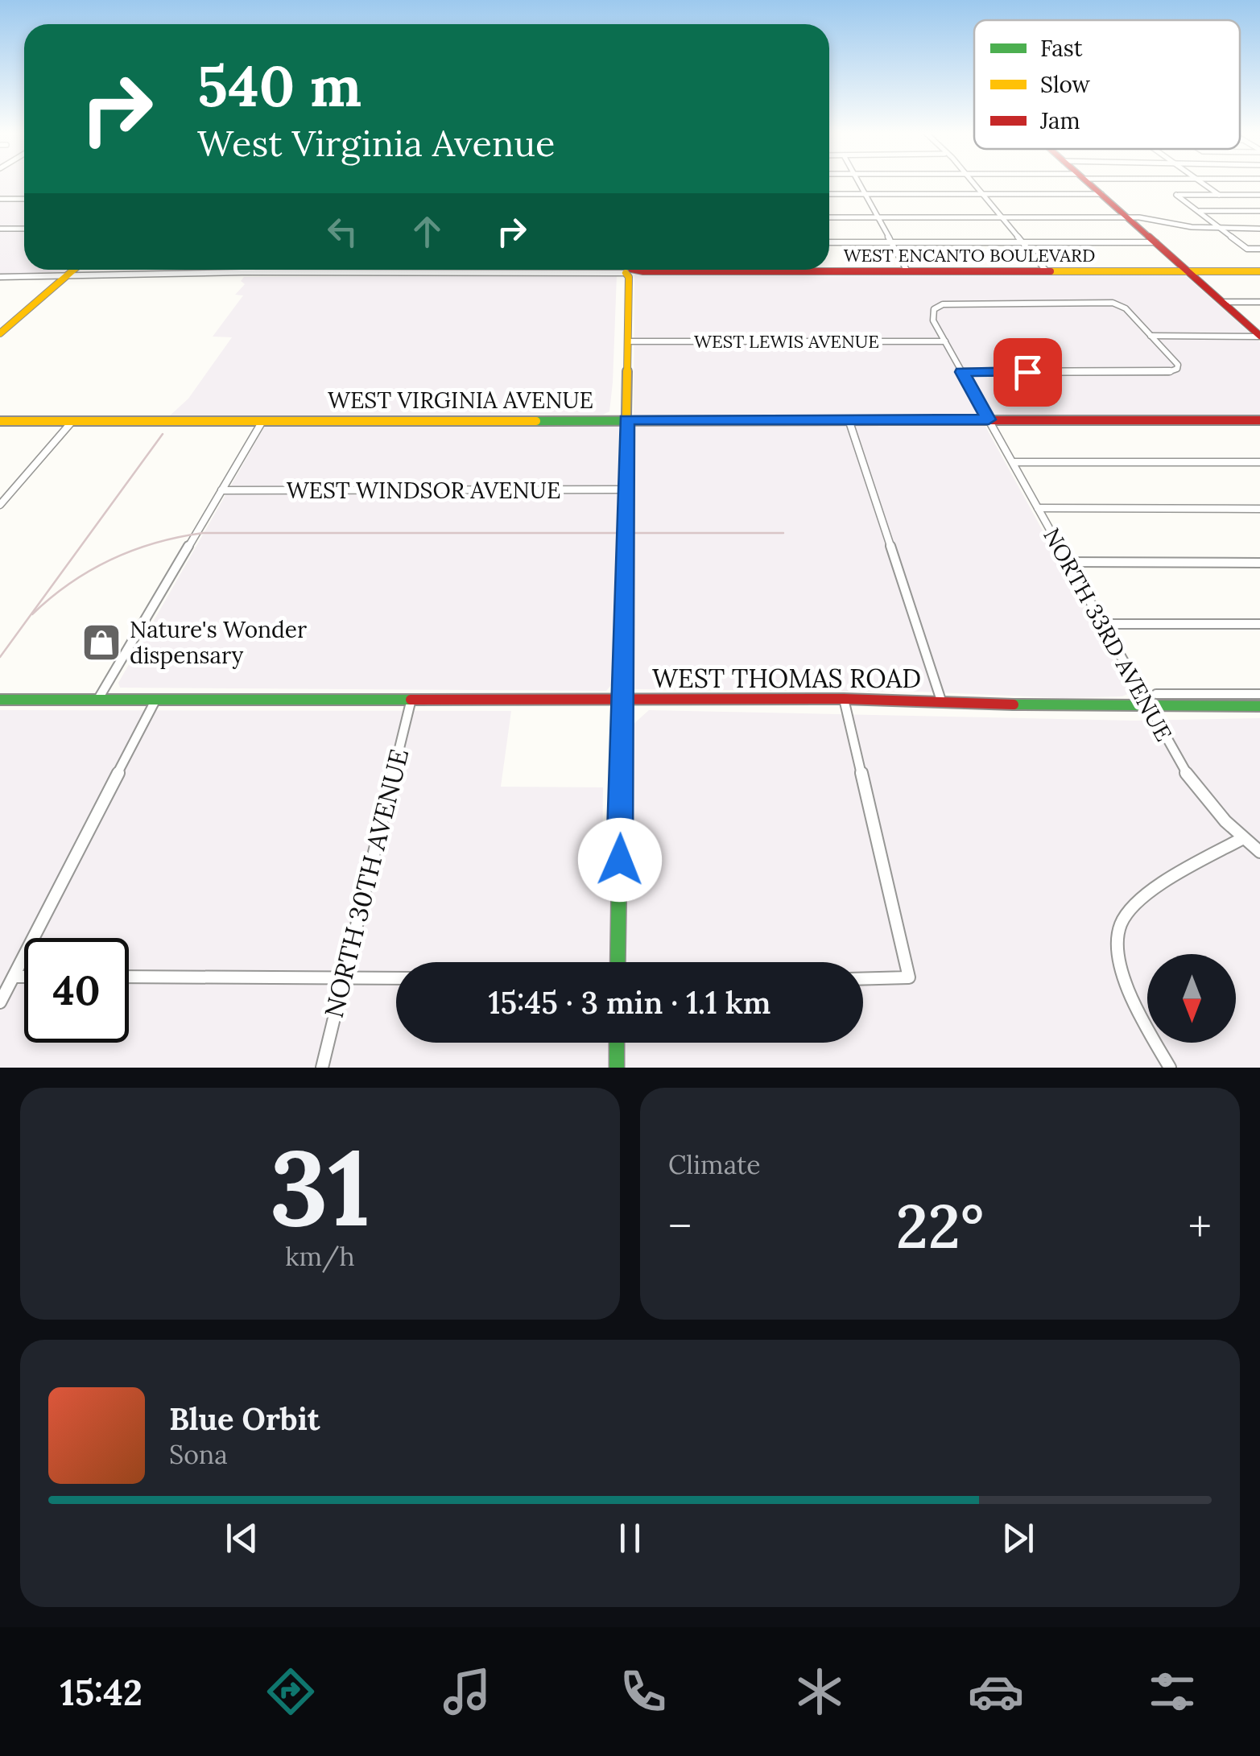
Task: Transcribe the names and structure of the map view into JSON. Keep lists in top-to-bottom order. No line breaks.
{"streets":{"street":["WEST ENCANTO BOULEVARD","WEST LEWIS AVENUE","WEST VIRGINIA AVENUE","WEST WINDSOR AVENUE","NORTH 33RD AVENUE","WEST THOMAS ROAD","NORTH 30TH AVENUE"]},"crossings":[["WEST LEWIS AVENUE","NORTH 33RD AVENUE"],["WEST VIRGINIA AVENUE","NORTH 33RD AVENUE"],["NORTH 33RD AVENUE","WEST THOMAS ROAD"],["WEST THOMAS ROAD","NORTH 30TH AVENUE"]],"places":{"shop":["Nature's Wonder dispensary"]},"legend":["Fast","Slow","Jam"],"north":"bottom","page":{"turn":["540 m","West Virginia Avenue"],"limit":"40","trip":"15:45 · 3 min · 1.1 km","tile":[["31","km/h"],"Climate"],"heat":["−","22°","+"],"song":["Blue Orbit","Sona"],"tabs":"15:42"}}
